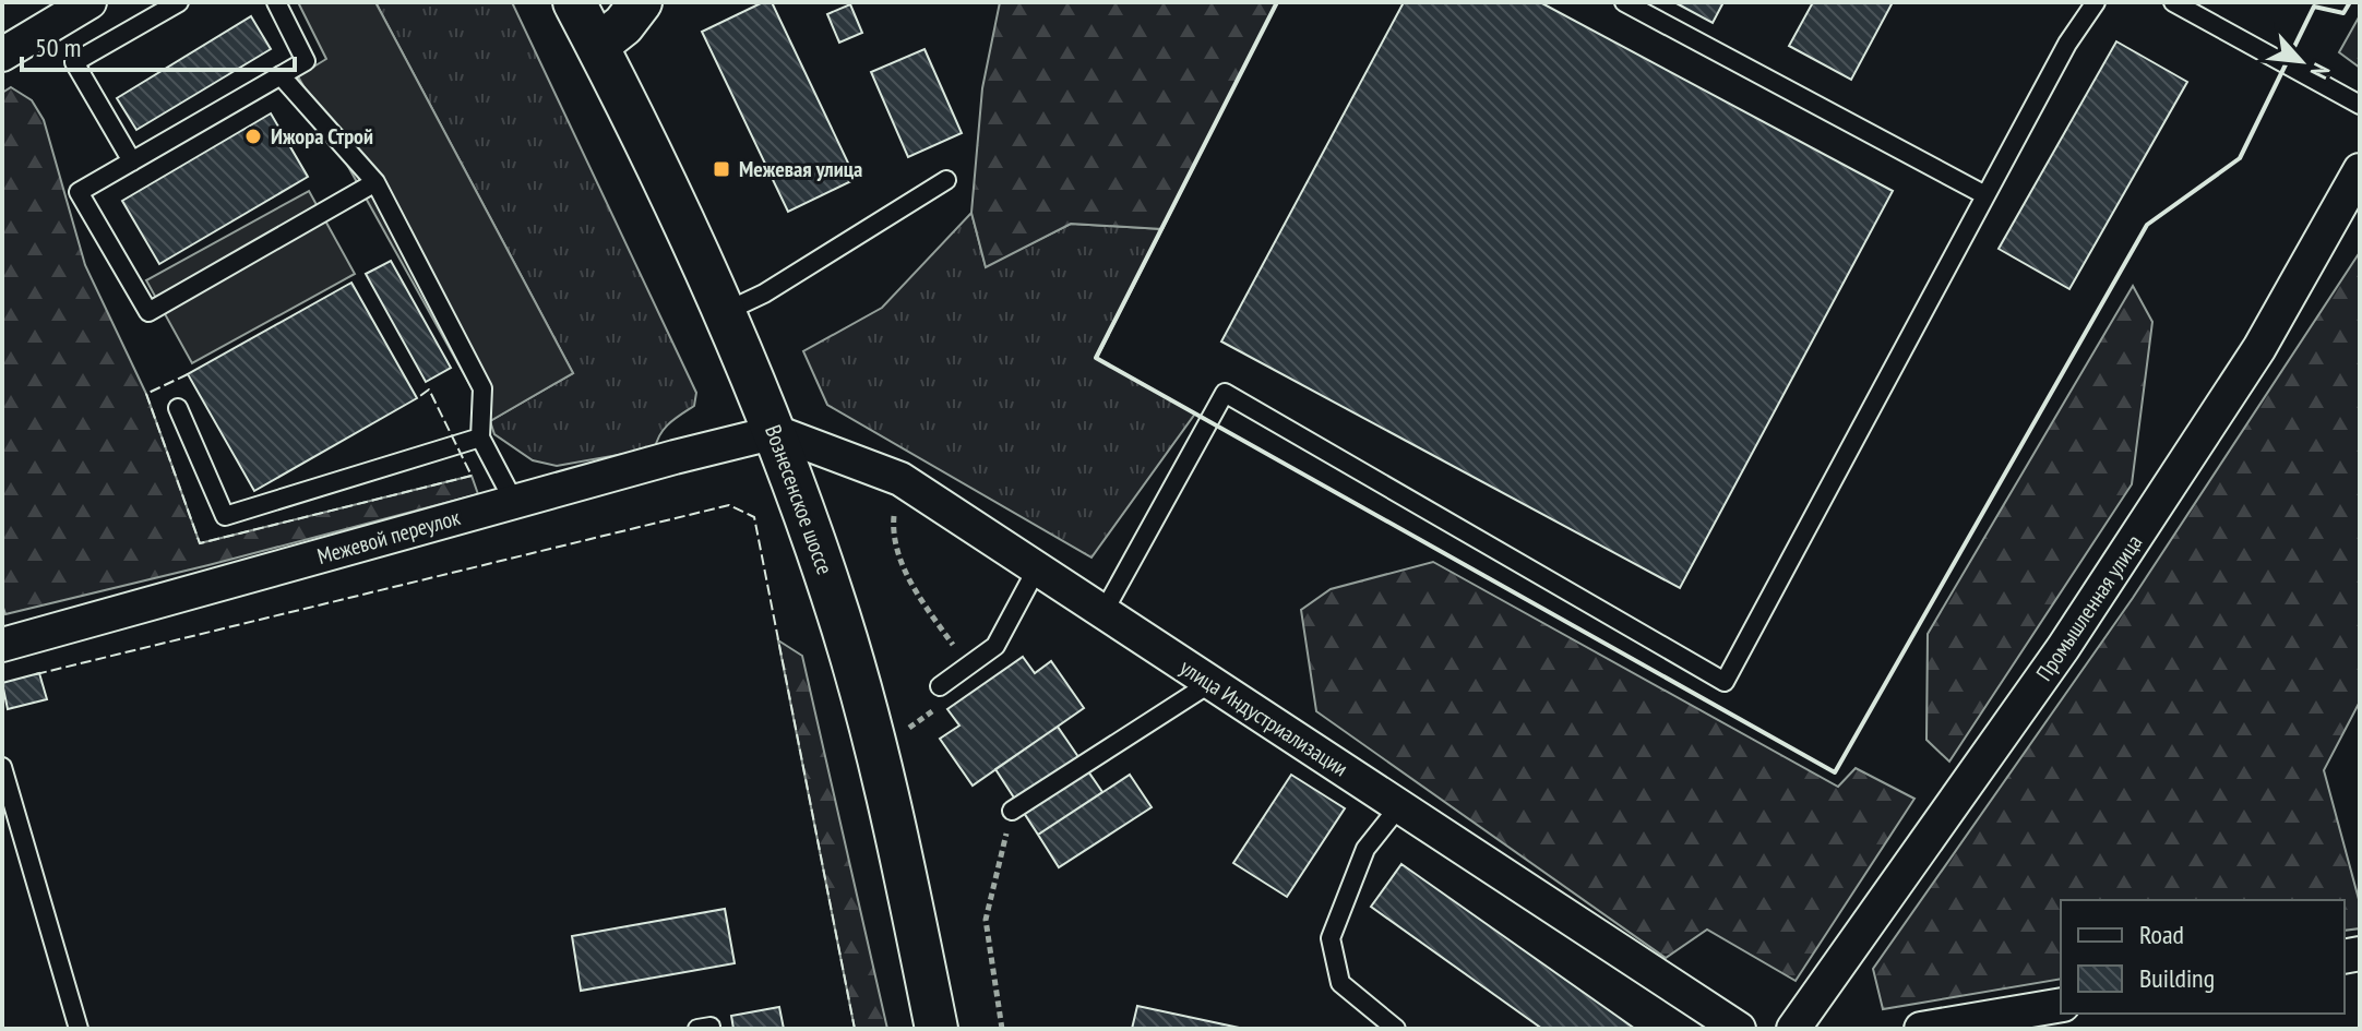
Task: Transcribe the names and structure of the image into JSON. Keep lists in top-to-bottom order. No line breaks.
{"streets":{"street":["Вознесенское шоссе","Межевой переулок","Промышленная улица","улица Индустриализации"]},"crossings":[["Вознесенское шоссе","Межевой переулок"],["Вознесенское шоссе","улица Индустриализации"],["Межевой переулок","улица Индустриализации"]],"places":{"other":["Ижора Строй"],"transit":["Межевая улица"]},"legend":["Road","Building"],"scale_bar":"50 m","north":"bottom right"}
